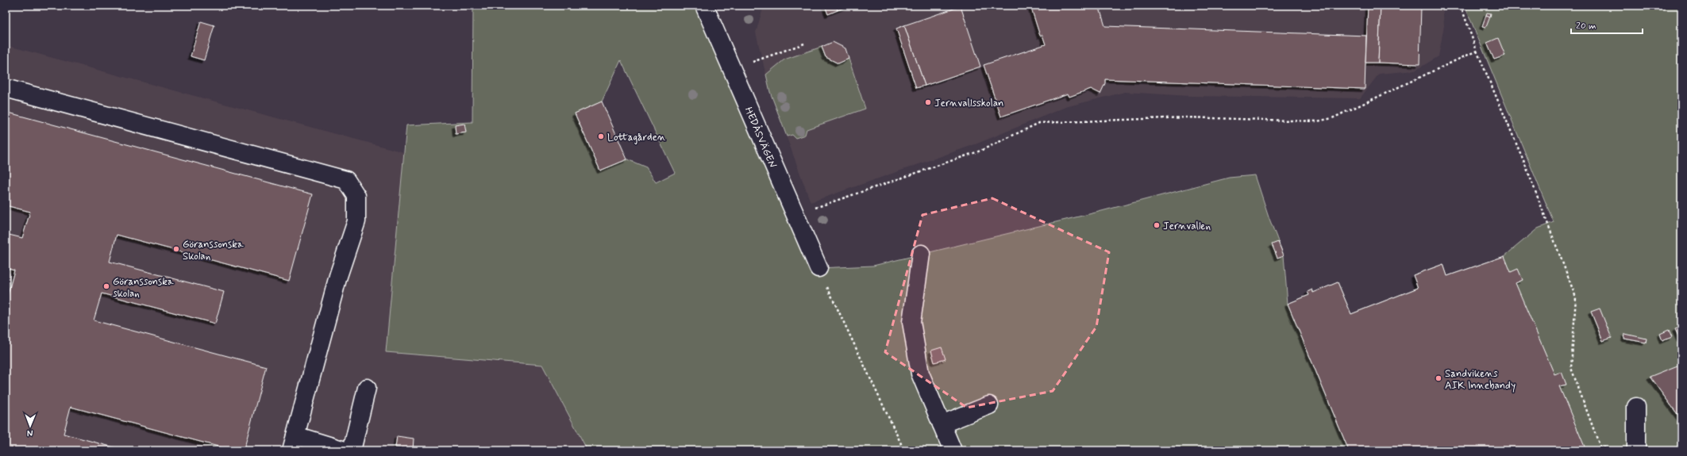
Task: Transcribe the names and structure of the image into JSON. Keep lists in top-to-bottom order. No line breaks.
{"streets":{"street":["HEDÅSVÄGEN"]},"places":["Jernvallsskolan","Lottagården","Jernvallen","Göranssonska Skolan","Göranssonska skolan","Sandvikens AIK Innebandy"],"scale_bar":"20 m","north":"bottom"}
